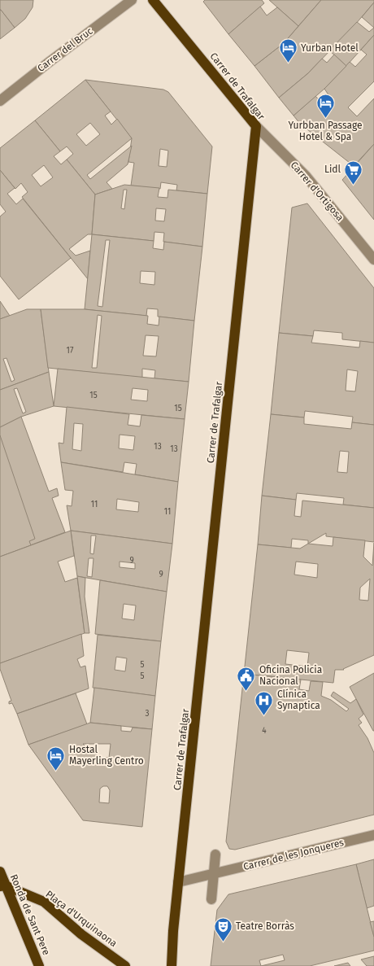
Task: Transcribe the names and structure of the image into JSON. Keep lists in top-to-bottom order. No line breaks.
{"streets":{"main road":["Carrer de Trafalgar","Ronda de Sant Pere","Plaça d'Urquinaona"],"street":["Carrer del Bruc","Carrer d'Ortigosa","Carrer de les Jonqueres"]},"crossings":[["Carrer de Trafalgar","Carrer d'Ortigosa"],["Carrer de Trafalgar","Carrer de les Jonqueres"],["Ronda de Sant Pere","Plaça d'Urquinaona"]],"places":{"hotel":["Yurban Hotel","Yurbban Passage Hotel & Spa","Hostal Mayerling Centro"],"supermarket":["Lidl"],"public building":["Oficina Policia Nacional"],"hospital":["Clínica Synaptica"],"theatre":["Teatre Borràs"]},"house_numbers":["17","15","15","13","13","11","11","9","9","5","5","3","4"]}
